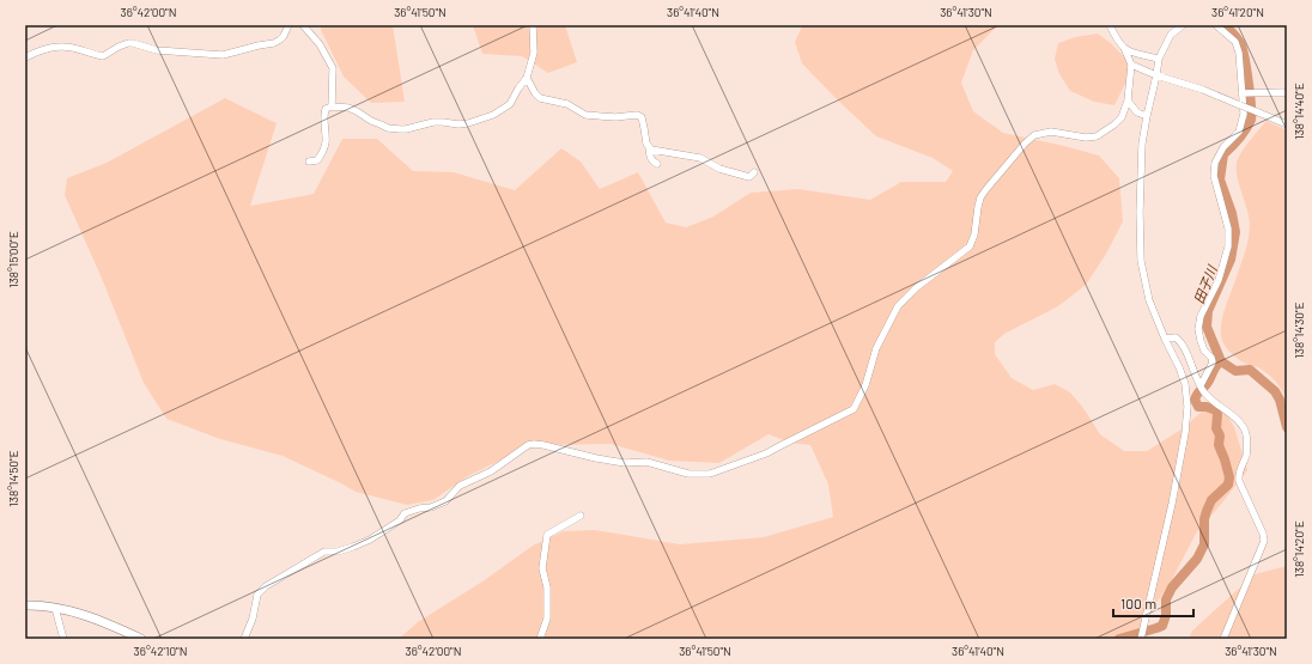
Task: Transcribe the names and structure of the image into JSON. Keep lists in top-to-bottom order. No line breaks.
{"water":["田子川"],"scale_bar":"100 m","coordinates":["36°42'00\"N","36°41'50\"N","36°41'40\"N","36°41'30\"N","36°41'20\"N","138°14'40\"E","138°15'00\"E","138°14'30\"E","138°14'50\"E","138°14'20\"E","36°42'10\"N"]}
